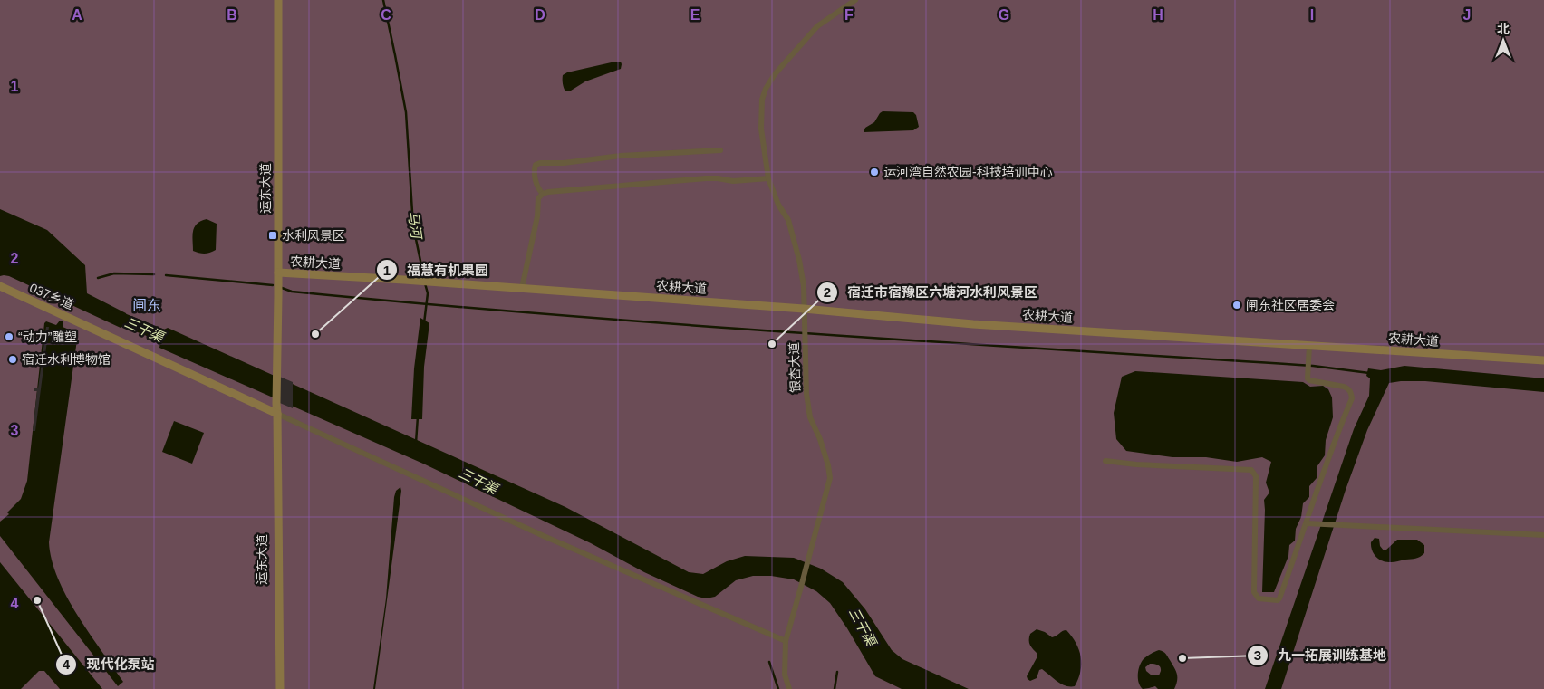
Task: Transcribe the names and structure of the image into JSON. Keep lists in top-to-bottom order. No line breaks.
{"streets":{"street":["运东大道","农耕大道","037乡道","银杏大道"]},"crossings":[["运东大道","农耕大道"],["运东大道","037乡道"],["农耕大道","银杏大道"]],"districts":["闸东"],"water":["马河","三干渠"],"places":{"other":["运河湾自然农园-科技培训中心","闸东社区居委会","福慧有机果园","“动力”雕塑","宿迁市宿豫区六塘河水利风景区","宿迁水利博物馆","现代化泵站","九一拓展训练基地"],"transit":["水利风景区"]},"north":"top","grid":{"columns":["A","B","C","D","E","F","G","H","I","J"],"rows":["1","2","3","4"]}}
